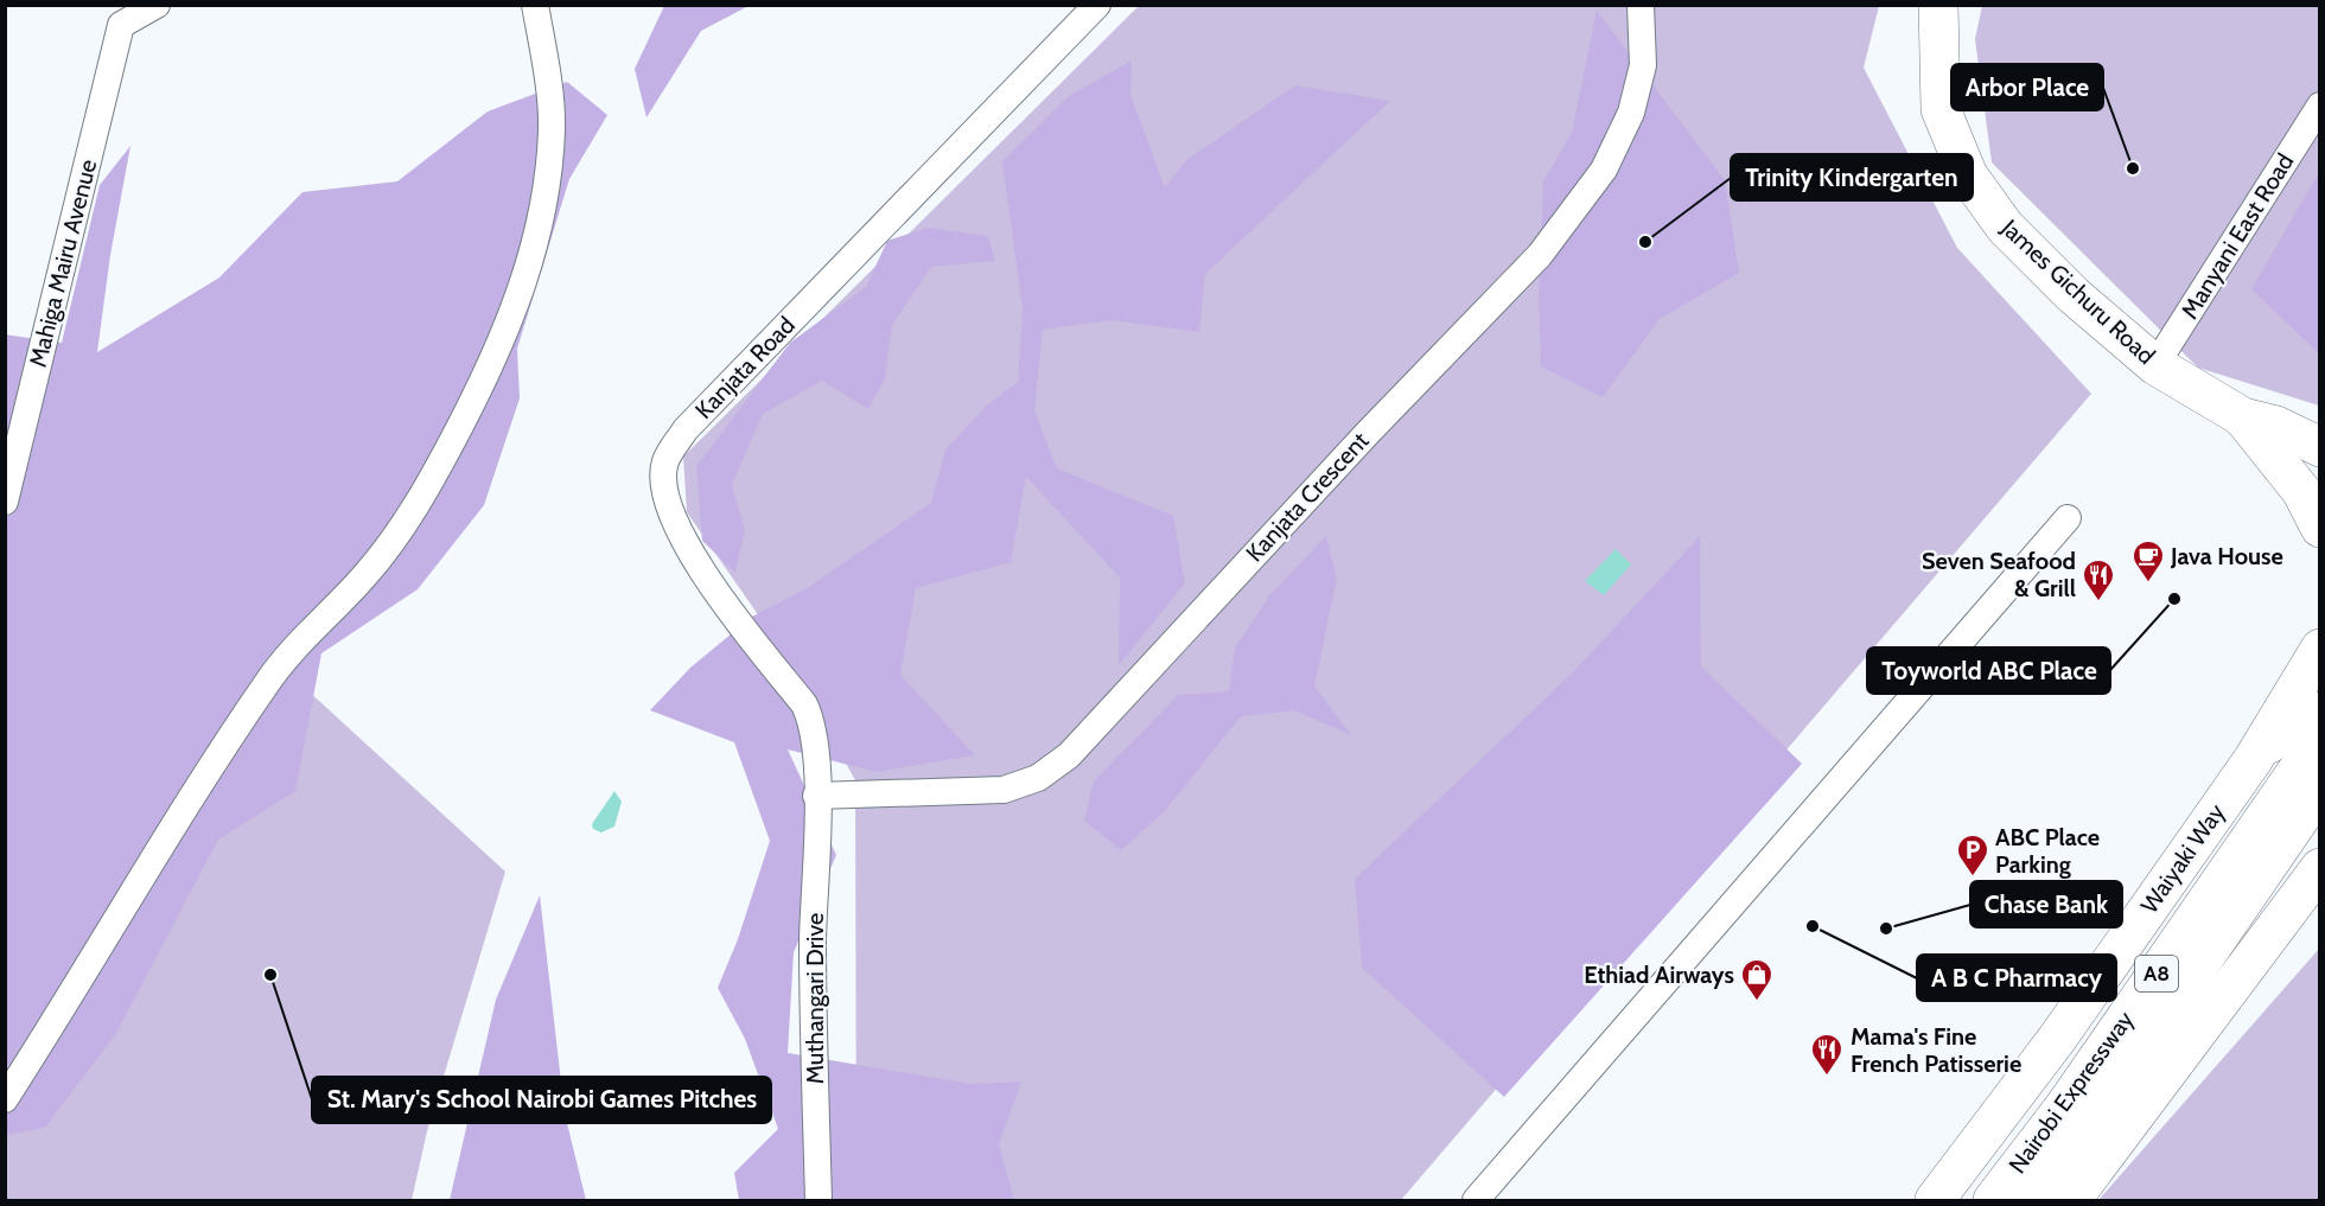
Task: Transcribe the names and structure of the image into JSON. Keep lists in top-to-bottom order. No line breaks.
{"streets":{"main road":["James Gichuru Road","Waiyaki Way","A8","Nairobi Expressway"],"street":["Manyani East Road","Mahiga Mairu Avenue","Kanjata Road","Kanjata Crescent","Muthangari Drive"]},"crossings":[["Manyani East Road","James Gichuru Road"],["Kanjata Road","Kanjata Crescent"],["Kanjata Road","Muthangari Drive"],["Kanjata Crescent","Muthangari Drive"]],"places":{"other":["Arbor Place","Trinity Kindergarten","Toyworld ABC Place","A B C Pharmacy","Chase Bank","St. Mary's School Nairobi Games Pitches"],"cafe":["Java House"],"restaurant":["Seven Seafood & Grill","Mama's Fine French Patisserie"],"parking":["ABC Place Parking"],"shop":["Ethiad Airways"]}}
